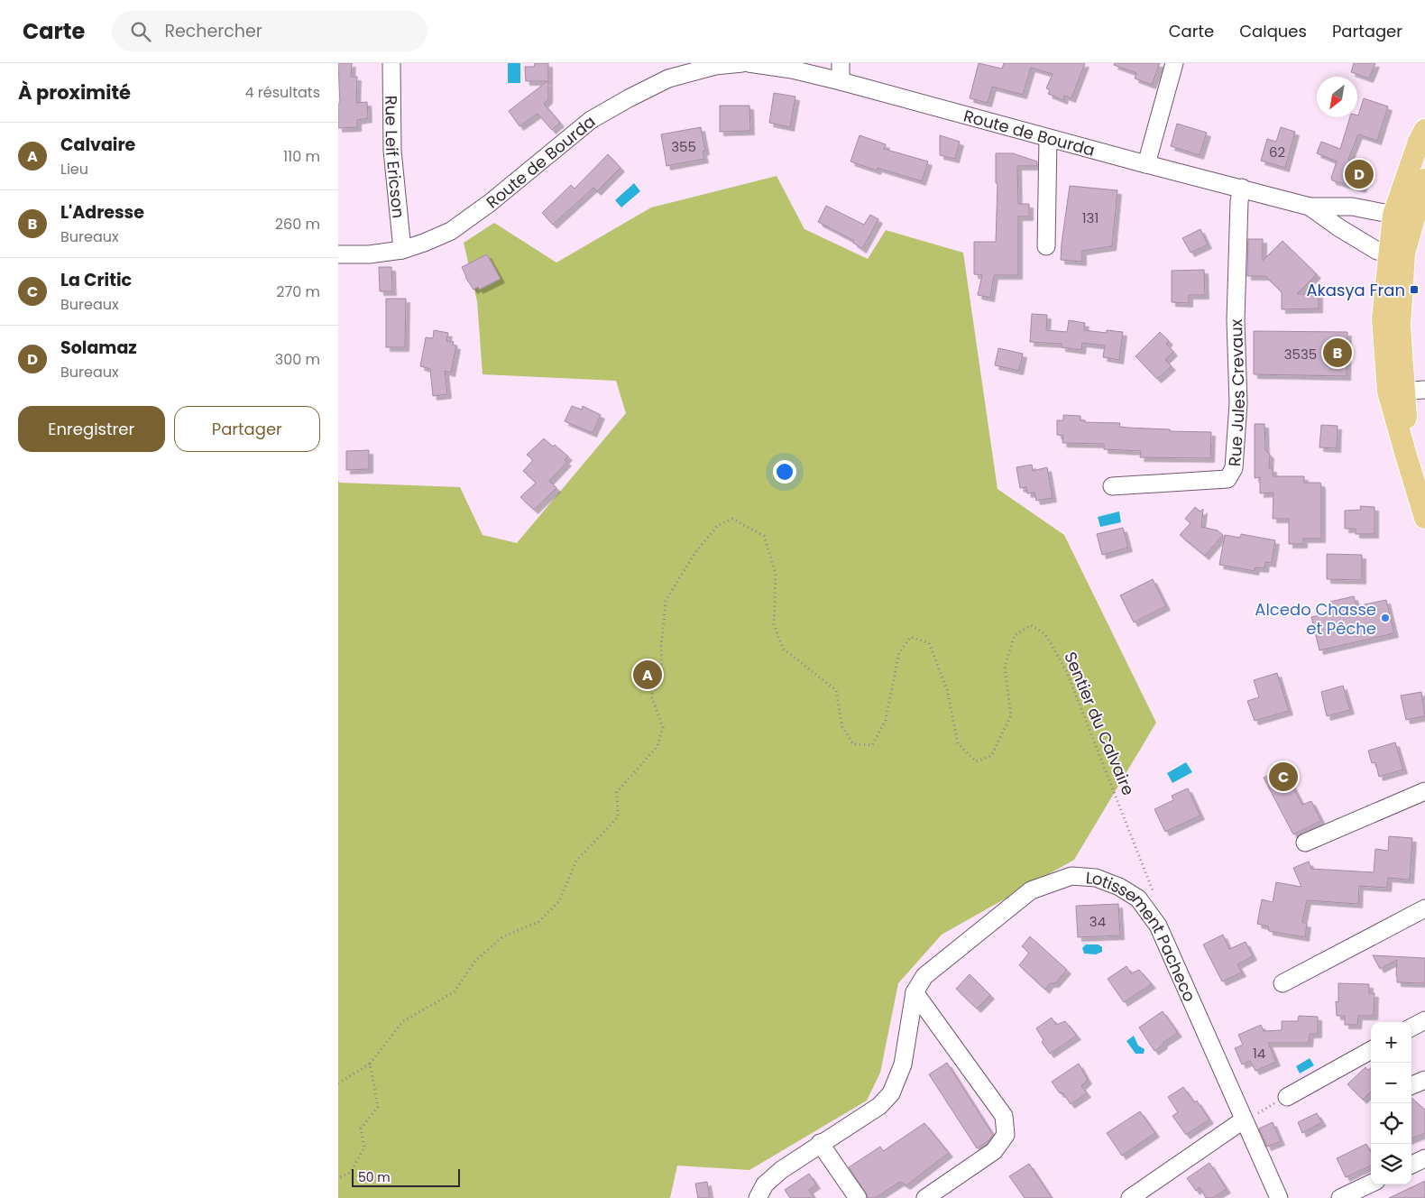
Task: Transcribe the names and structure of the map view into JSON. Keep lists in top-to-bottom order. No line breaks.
{"streets":{"street":["Route de Bourda","Rue Leif Ericson","Rue Jules Crevaux","Lotissement Pacheco"],"path":["Sentier du Calvaire"]},"crossings":[["Route de Bourda","Rue Leif Ericson"],["Route de Bourda","Rue Jules Crevaux"]],"places":{"transit":["Akasya Fran"],"other":["Alcedo Chasse et Pêche"]},"house_numbers":["355","62","131","3535","34","14"],"scale_bar":"50 m","north":"bottom left","page":{"header":"Carte","search":"Rechercher","nav":["Carte","Calques","Partager"],"heading":["À proximité","4 résultats"],"list":[{"mark":"A","name":"Calvaire","note":"Lieu","value":"110 m"},{"mark":"B","name":"L'Adresse","note":"Bureaux","value":"260 m"},{"mark":"C","name":"La Critic","note":"Bureaux","value":"270 m"},{"mark":"D","name":"Solamaz","note":"Bureaux","value":"300 m"}],"pins":["D","B","A","C"],"buttons":["Enregistrer","Partager"],"map_buttons":["+","−"],"scale":"50 m"}}
